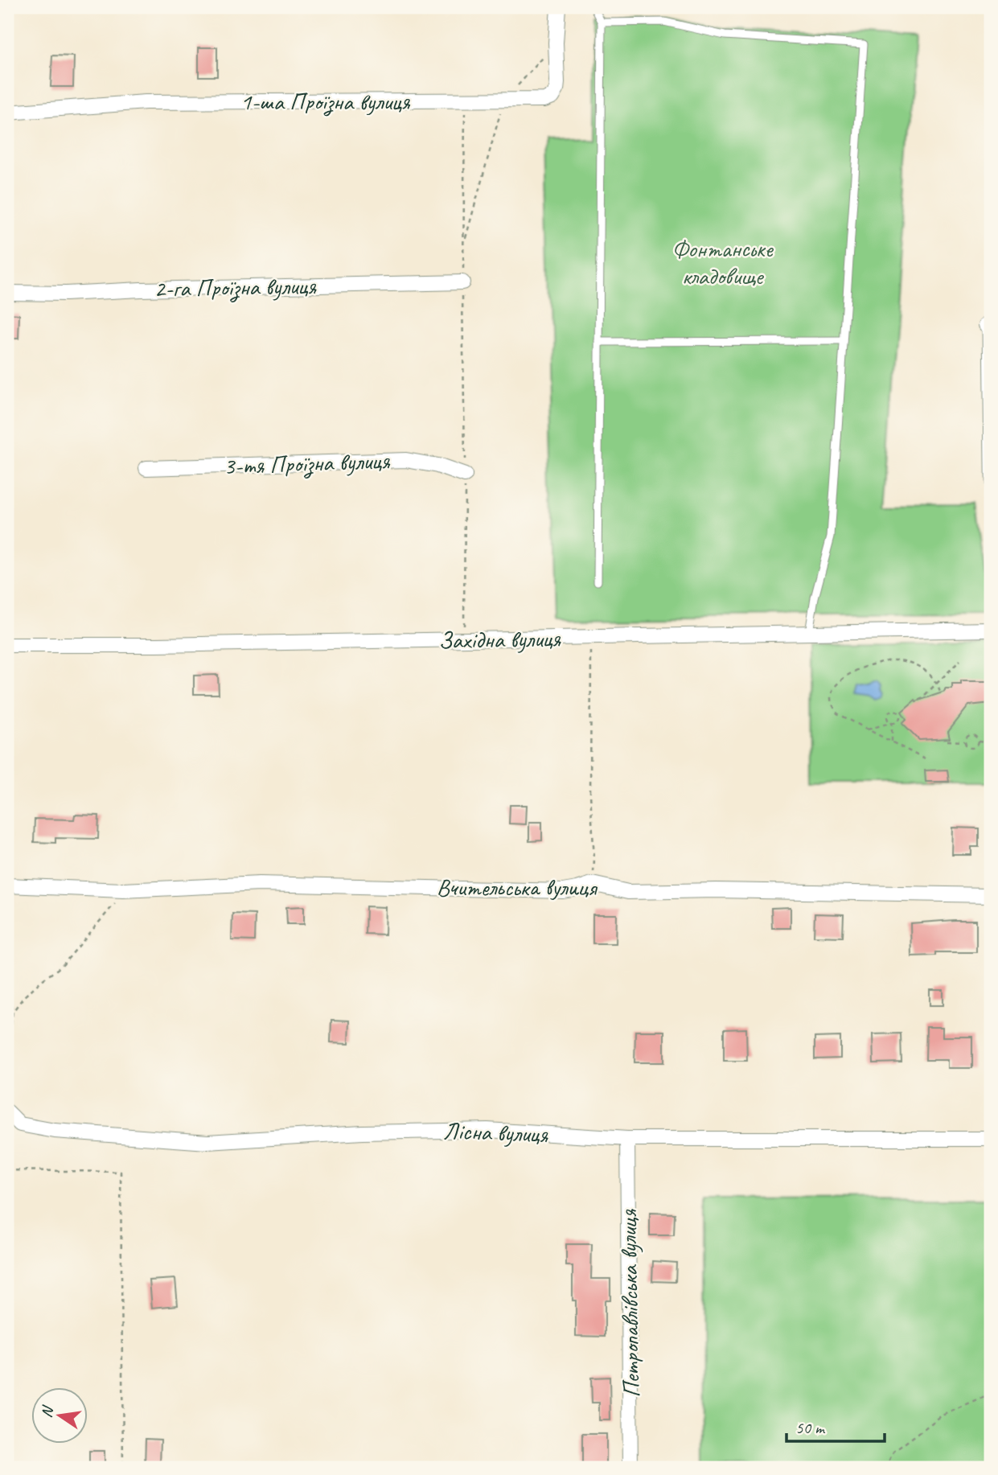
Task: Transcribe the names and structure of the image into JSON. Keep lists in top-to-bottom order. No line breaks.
{"streets":{"street":["1-ша Проїзна вулиця","2-га Проїзна вулиця","3-тя Проїзна вулиця","Західна вулиця","Вчительська вулиця","Лісна вулиця","Петропавлівська вулиця"]},"crossings":[["Лісна вулиця","Петропавлівська вулиця"]],"parks":["Фонтанське кладовище"],"scale_bar":"50 m","north":"left"}
